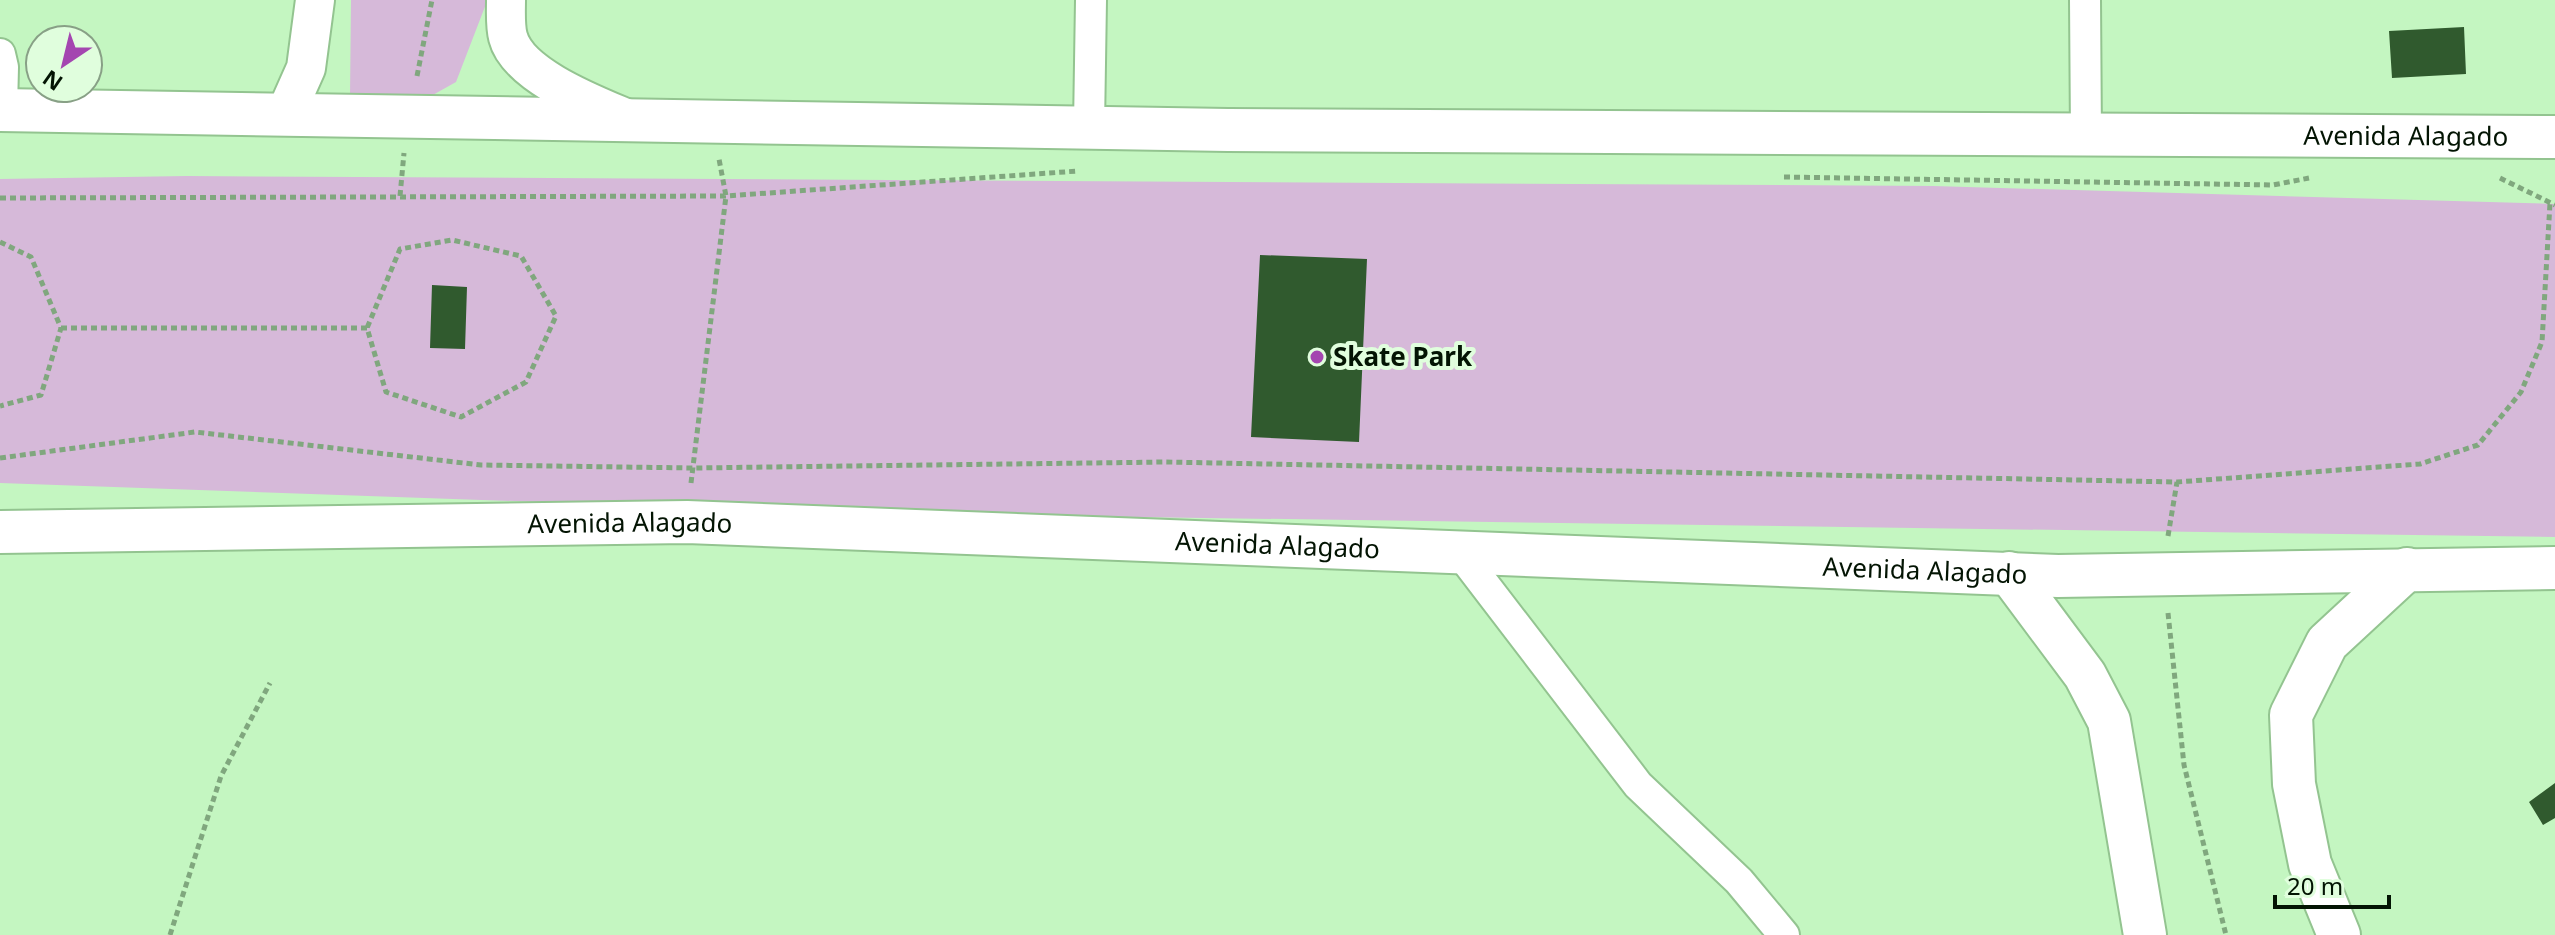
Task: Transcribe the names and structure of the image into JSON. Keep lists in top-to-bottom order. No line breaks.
{"streets":{"main road":["Avenida Alagado"]},"places":["Skate Park"],"scale_bar":"20 m","north":"bottom left"}
